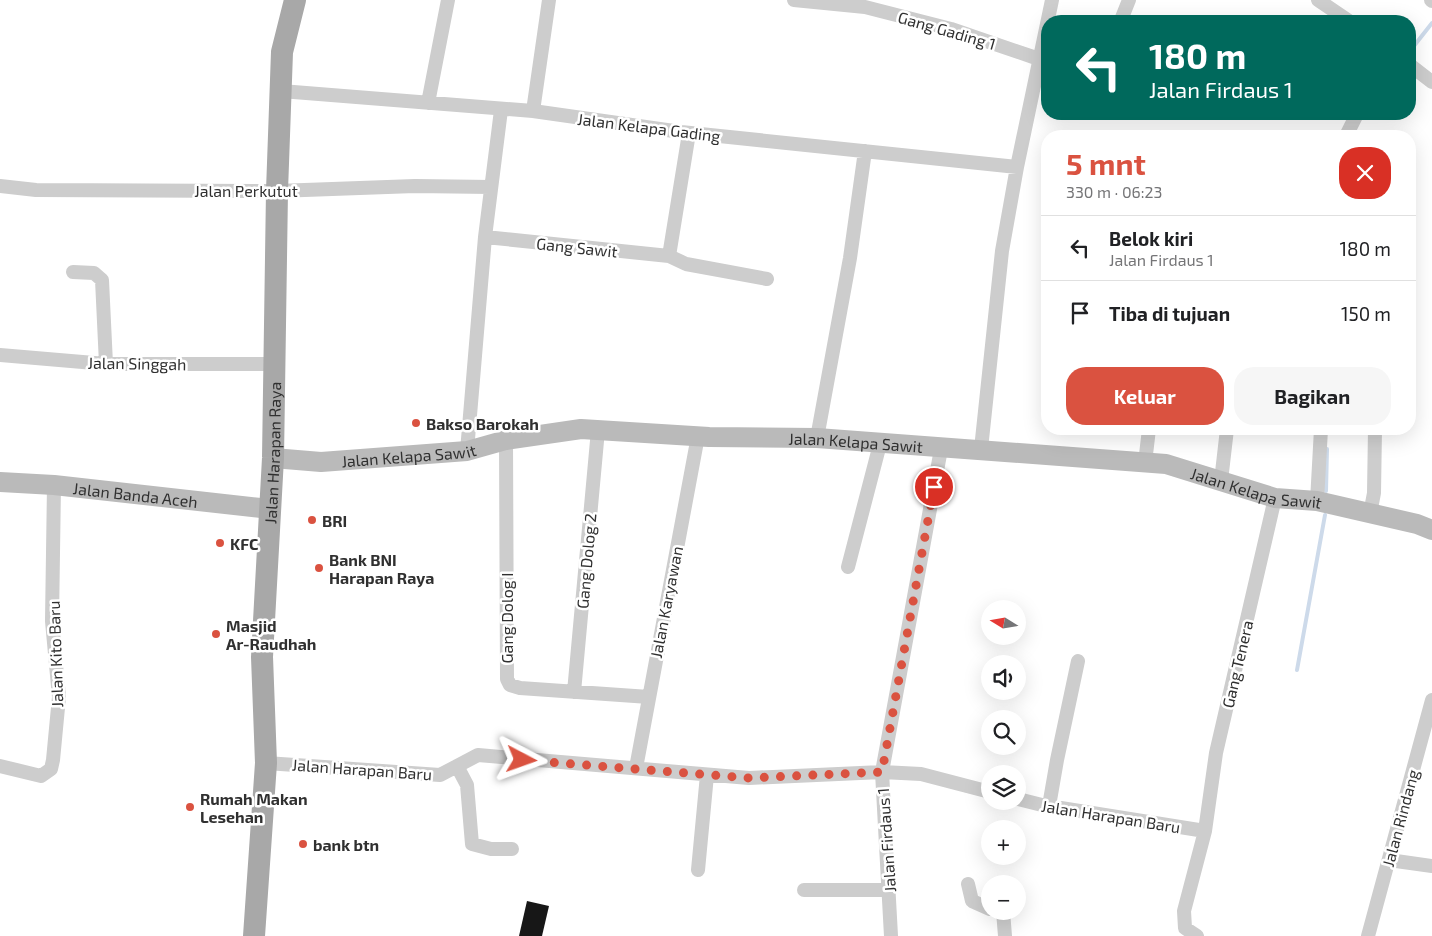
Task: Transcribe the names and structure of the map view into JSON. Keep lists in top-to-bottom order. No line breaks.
{"streets":{"main road":["Jalan Kelapa Sawit","Jalan Harapan Raya","Jalan Banda Aceh"],"street":["Gang Gading 1","Jalan Kelapa Gading","Jalan Perkutut","Gang Sawit","Jalan Singgah","Gang Dolog 2","Jalan Karyawan","Gang Dolog I","Jalan Kito Baru","Gang Tenera","Jalan Harapan Baru","Jalan Rindang","Jalan Firdaus 1"]},"crossings":[["Jalan Kelapa Gading","Jalan Harapan Raya"],["Jalan Perkutut","Jalan Harapan Raya"],["Jalan Singgah","Jalan Harapan Raya"],["Jalan Kelapa Sawit","Jalan Harapan Raya"],["Jalan Kelapa Sawit","Gang Dolog 2"],["Jalan Kelapa Sawit","Jalan Karyawan"],["Jalan Kelapa Sawit","Gang Dolog I"],["Jalan Kelapa Sawit","Gang Tenera"],["Jalan Kelapa Sawit","Jalan Firdaus 1"],["Jalan Harapan Raya","Jalan Banda Aceh"],["Jalan Harapan Raya","Jalan Harapan Baru"],["Jalan Banda Aceh","Jalan Kito Baru"],["Gang Dolog 2","Gang Dolog I"],["Jalan Karyawan","Gang Dolog I"],["Jalan Karyawan","Jalan Harapan Baru"],["Gang Tenera","Jalan Harapan Baru"],["Jalan Harapan Baru","Jalan Firdaus 1"]],"places":["Bakso Barokah","BRI","KFC","Bank BNI Harapan Raya","Masjid Ar-Raudhah","Rumah Makan Lesehan","bank btn"],"north":"left","page":{"turn":["180 m","Jalan Firdaus 1"],"heading":["5 mnt","330 m · 06:23"],"list":[{"name":"Belok kiri","note":"Jalan Firdaus 1","value":"180 m"},{"name":"Tiba di tujuan","value":"150 m"}],"buttons":["Keluar","Bagikan"],"map_buttons":["+","−"]}}
